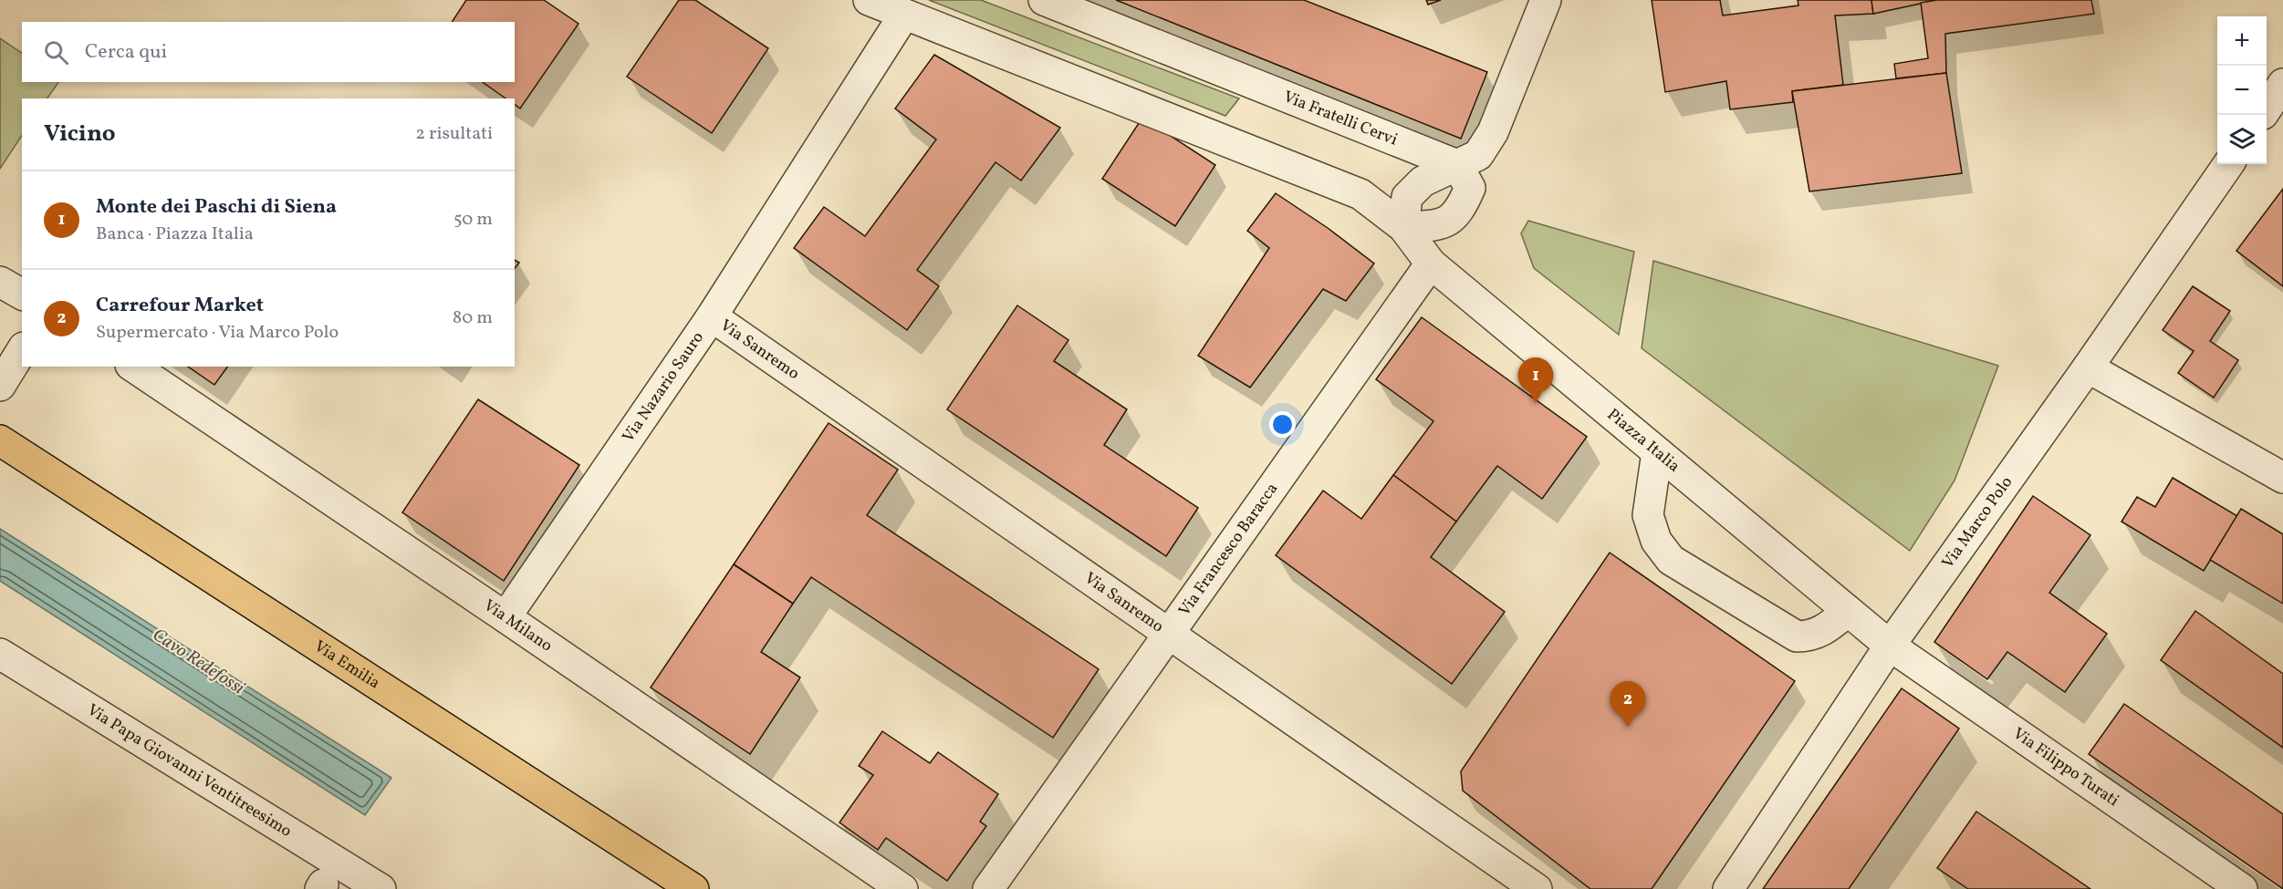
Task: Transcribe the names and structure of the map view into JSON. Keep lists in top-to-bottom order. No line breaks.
{"streets":{"main road":["Via Emilia"],"street":["Via Fratelli Cervi","Via Sanremo","Via Nazario Sauro","Piazza Italia","Via Marco Polo","Via Francesco Baracca","Via Milano","Via Filippo Turati","Via Papa Giovanni Ventitreesimo"]},"crossings":[["Via Sanremo","Via Nazario Sauro"],["Via Sanremo","Via Francesco Baracca"],["Via Nazario Sauro","Via Milano"],["Piazza Italia","Via Marco Polo"],["Piazza Italia","Via Francesco Baracca"],["Piazza Italia","Via Filippo Turati"],["Via Marco Polo","Via Filippo Turati"]],"water":["Cavo Redefossi"],"page":{"map_buttons":["+","−"],"search":"Cerca qui","heading":["Vicino","2 risultati"],"list":[{"mark":"1","name":"Monte dei Paschi di Siena","note":"Banca · Piazza Italia","value":"50 m"},{"mark":"2","name":"Carrefour Market","note":"Supermercato · Via Marco Polo","value":"80 m"}],"pins":["1","2"]}}
